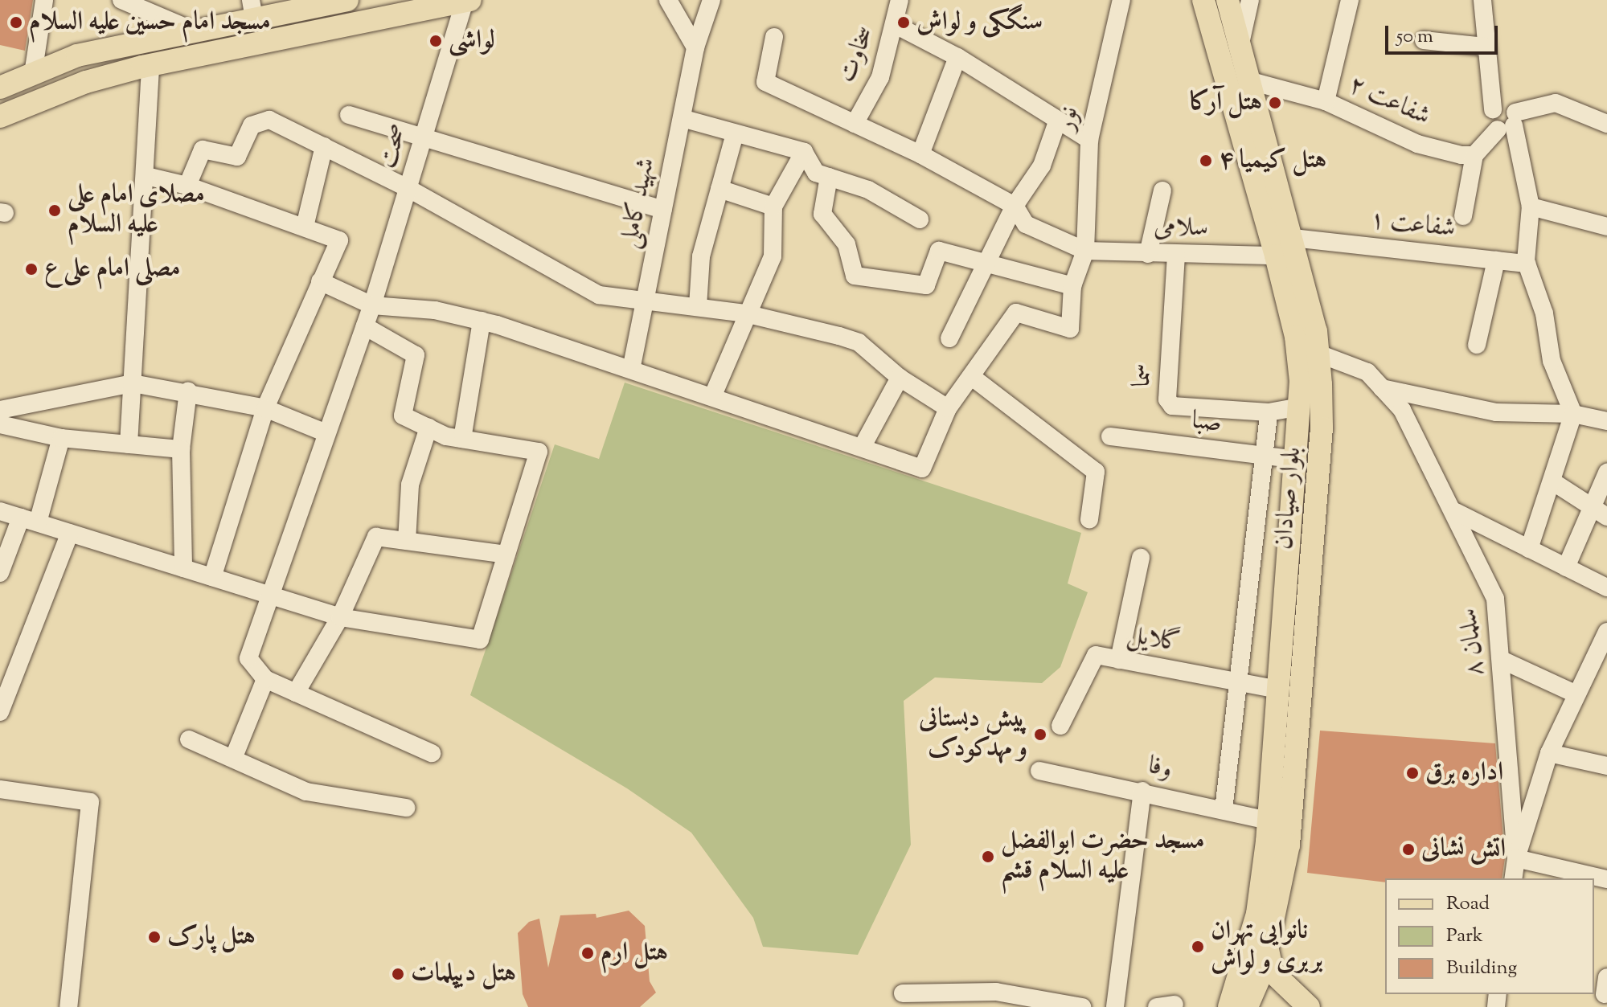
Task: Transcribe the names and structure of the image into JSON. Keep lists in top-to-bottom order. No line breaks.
{"streets":{"main road":["بلوار صیادان"],"street":["سخاوت","شفاعت ۲","نور","صحت","شهید کاملی","شفاعت ۱","سلامی","سما","صبا","گلایل","سلمان ۸","وفا"]},"crossings":[["شفاعت ۲","بلوار صیادان"],["نور","سلامی"],["شفاعت ۱","بلوار صیادان"],["سلامی","سما"],["سلامی","بلوار صیادان"],["سما","بلوار صیادان"],["صبا","بلوار صیادان"],["بلوار صیادان","گلایل"],["بلوار صیادان","سلمان ۸"],["بلوار صیادان","وفا"]],"places":["مسجد امام حسین علیه السلام","سنگکی و لواش","لواشی","هتل آرکا","هتل کیمیا ۴","مصلای امام علی علیه السلام","مصلی امام علی ع","پیش دبستانی و مهدکودک","اداره برق","اتش نشانى","مسجد حضرت ابوالفضل علیه السلام قشم","هتل پارک","نانوایی تهران بربری و لواش","هتل ارم","هتل دیپلمات"],"legend":["Road","Park","Building"],"scale_bar":"50 m"}
